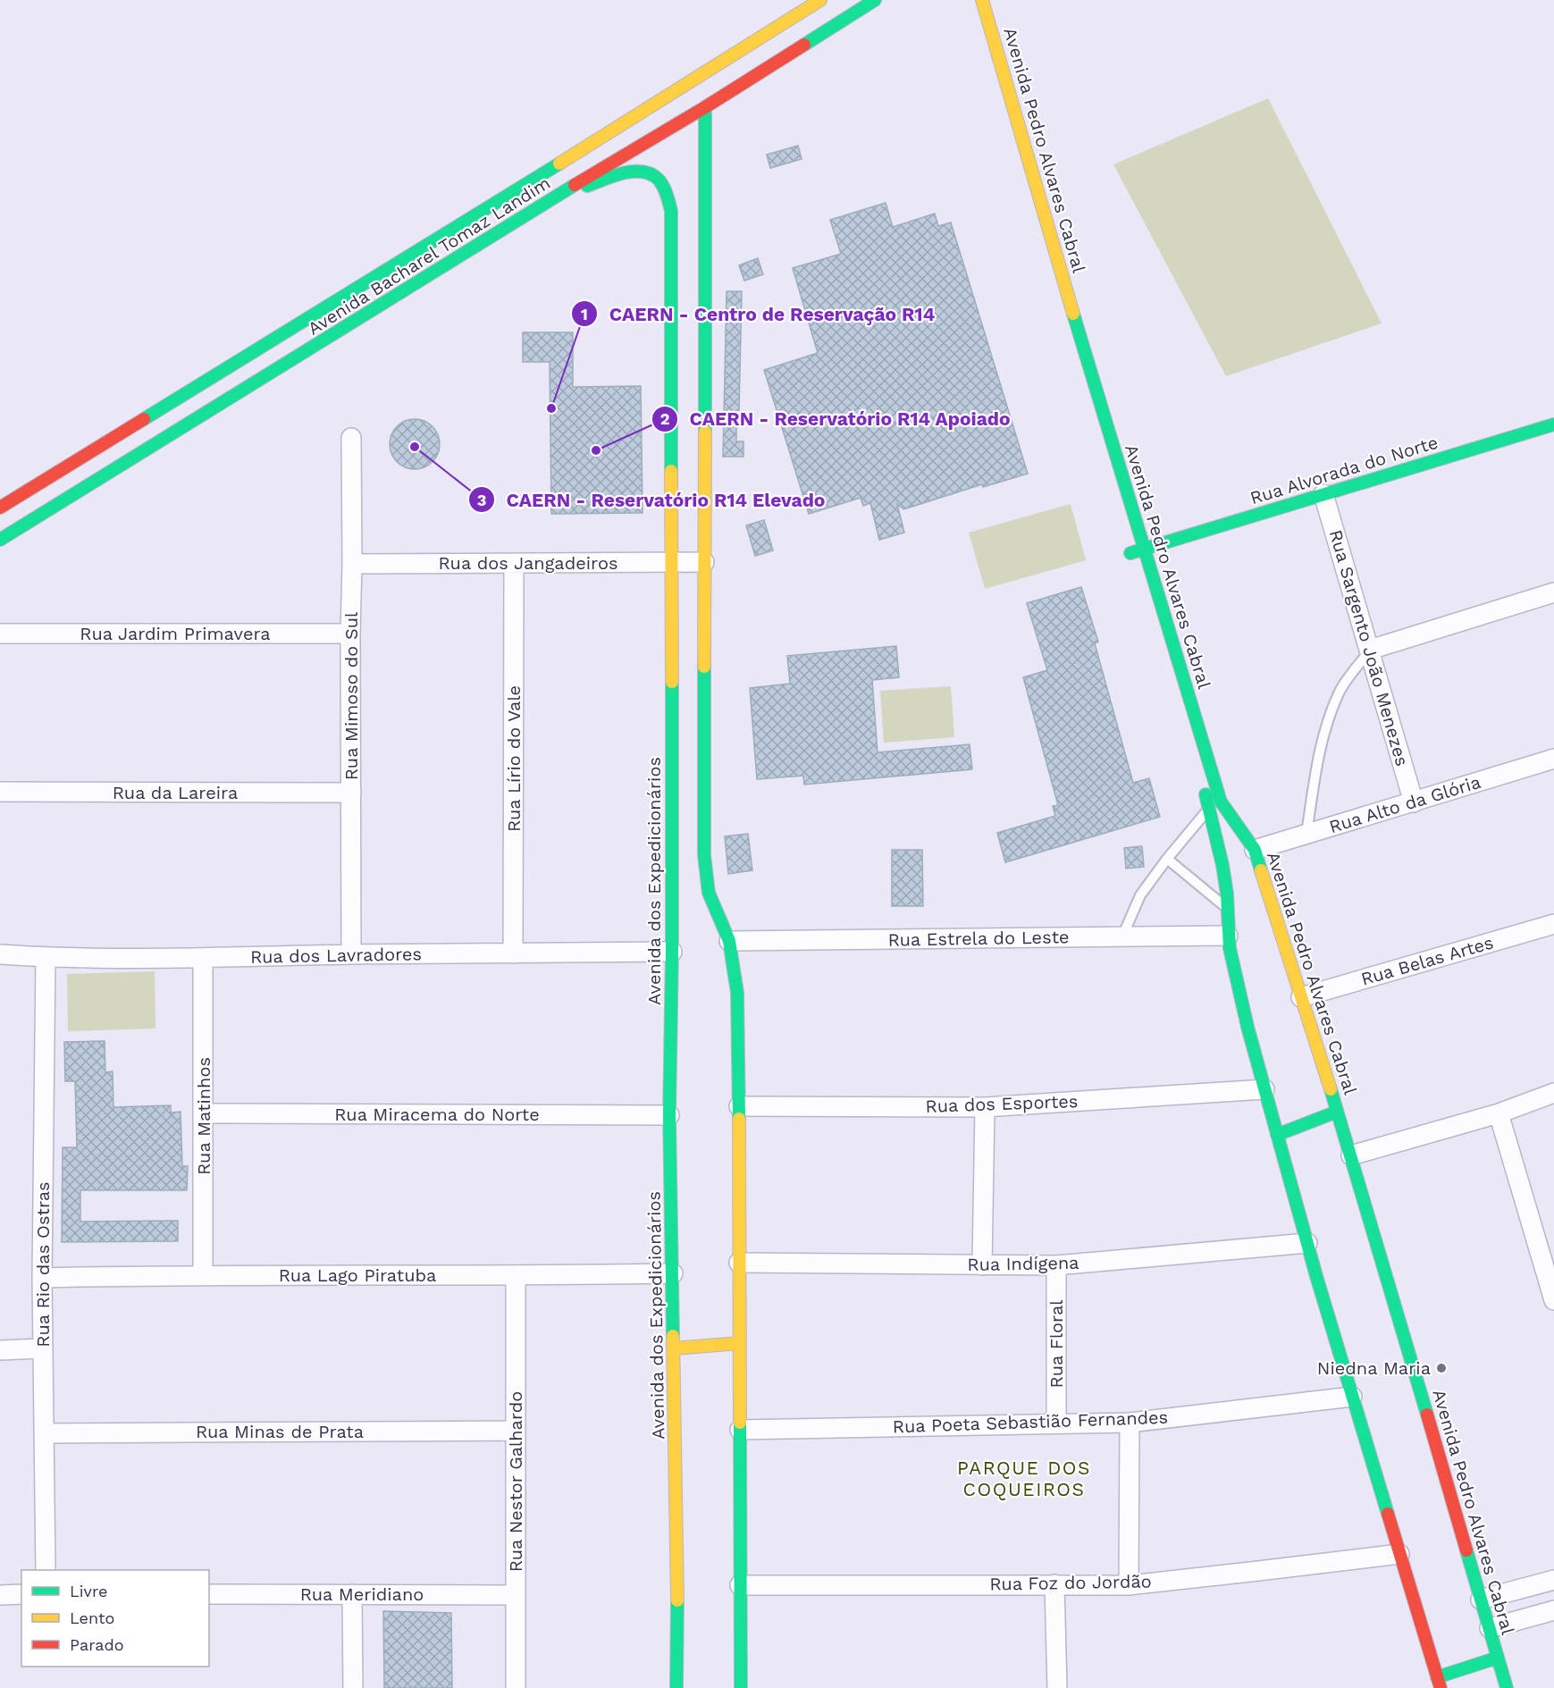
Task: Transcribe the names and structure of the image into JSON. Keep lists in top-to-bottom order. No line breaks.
{"streets":{"main road":["Avenida Pedro Alvares Cabral","Avenida Bacharel Tomaz Landim","Rua Alvorada do Norte","Avenida dos Expedicionários"],"street":["Rua dos Jangadeiros","Rua Jardim Primavera","Rua Sargento João Menezes","Rua Mimoso do Sul","Rua Lírio do Vale","Rua da Lareira","Rua Alto da Glória","Rua Estrela do Leste","Rua dos Lavradores","Rua Belas Artes","Rua dos Esportes","Rua Miracema do Norte","Rua Matinhos","Rua Indígena","Rua Rio das Ostras","Rua Lago Piratuba","Rua Floral","Rua Poeta Sebastião Fernandes","Rua Minas de Prata","Rua Nestor Galhardo","Rua Foz do Jordão","Rua Meridiano"]},"crossings":[["Avenida Pedro Alvares Cabral","Rua Alvorada do Norte"],["Avenida Pedro Alvares Cabral","Rua Alto da Glória"],["Avenida Pedro Alvares Cabral","Rua Estrela do Leste"],["Avenida Pedro Alvares Cabral","Rua Belas Artes"],["Avenida Pedro Alvares Cabral","Rua dos Esportes"],["Avenida Pedro Alvares Cabral","Rua Indígena"],["Avenida Pedro Alvares Cabral","Rua Poeta Sebastião Fernandes"],["Avenida Pedro Alvares Cabral","Rua Foz do Jordão"],["Avenida Bacharel Tomaz Landim","Avenida dos Expedicionários"],["Rua Alvorada do Norte","Rua Sargento João Menezes"],["Rua dos Jangadeiros","Rua Mimoso do Sul"],["Rua dos Jangadeiros","Rua Lírio do Vale"],["Rua dos Jangadeiros","Avenida dos Expedicionários"],["Rua Jardim Primavera","Rua Mimoso do Sul"],["Rua Sargento João Menezes","Rua Alto da Glória"],["Rua Mimoso do Sul","Rua da Lareira"],["Rua Mimoso do Sul","Rua dos Lavradores"],["Rua Lírio do Vale","Rua dos Lavradores"],["Avenida dos Expedicionários","Rua dos Lavradores"],["Avenida dos Expedicionários","Rua Miracema do Norte"],["Avenida dos Expedicionários","Rua Lago Piratuba"],["Rua dos Lavradores","Rua Matinhos"],["Rua dos Lavradores","Rua Rio das Ostras"],["Rua Miracema do Norte","Rua Matinhos"],["Rua Matinhos","Rua Lago Piratuba"],["Rua Indígena","Rua Floral"],["Rua Rio das Ostras","Rua Lago Piratuba"],["Rua Rio das Ostras","Rua Minas de Prata"],["Rua Lago Piratuba","Rua Nestor Galhardo"],["Rua Floral","Rua Poeta Sebastião Fernandes"],["Rua Minas de Prata","Rua Nestor Galhardo"],["Rua Nestor Galhardo","Rua Meridiano"]],"districts":["PARQUE DOS COQUEIROS"],"places":["CAERN - Centro de Reservação R14","CAERN - Reservatório R14 Elevado","CAERN - Reservatório R14 Apoiado","Niedna Maria"],"legend":["Livre","Lento","Parado"]}
